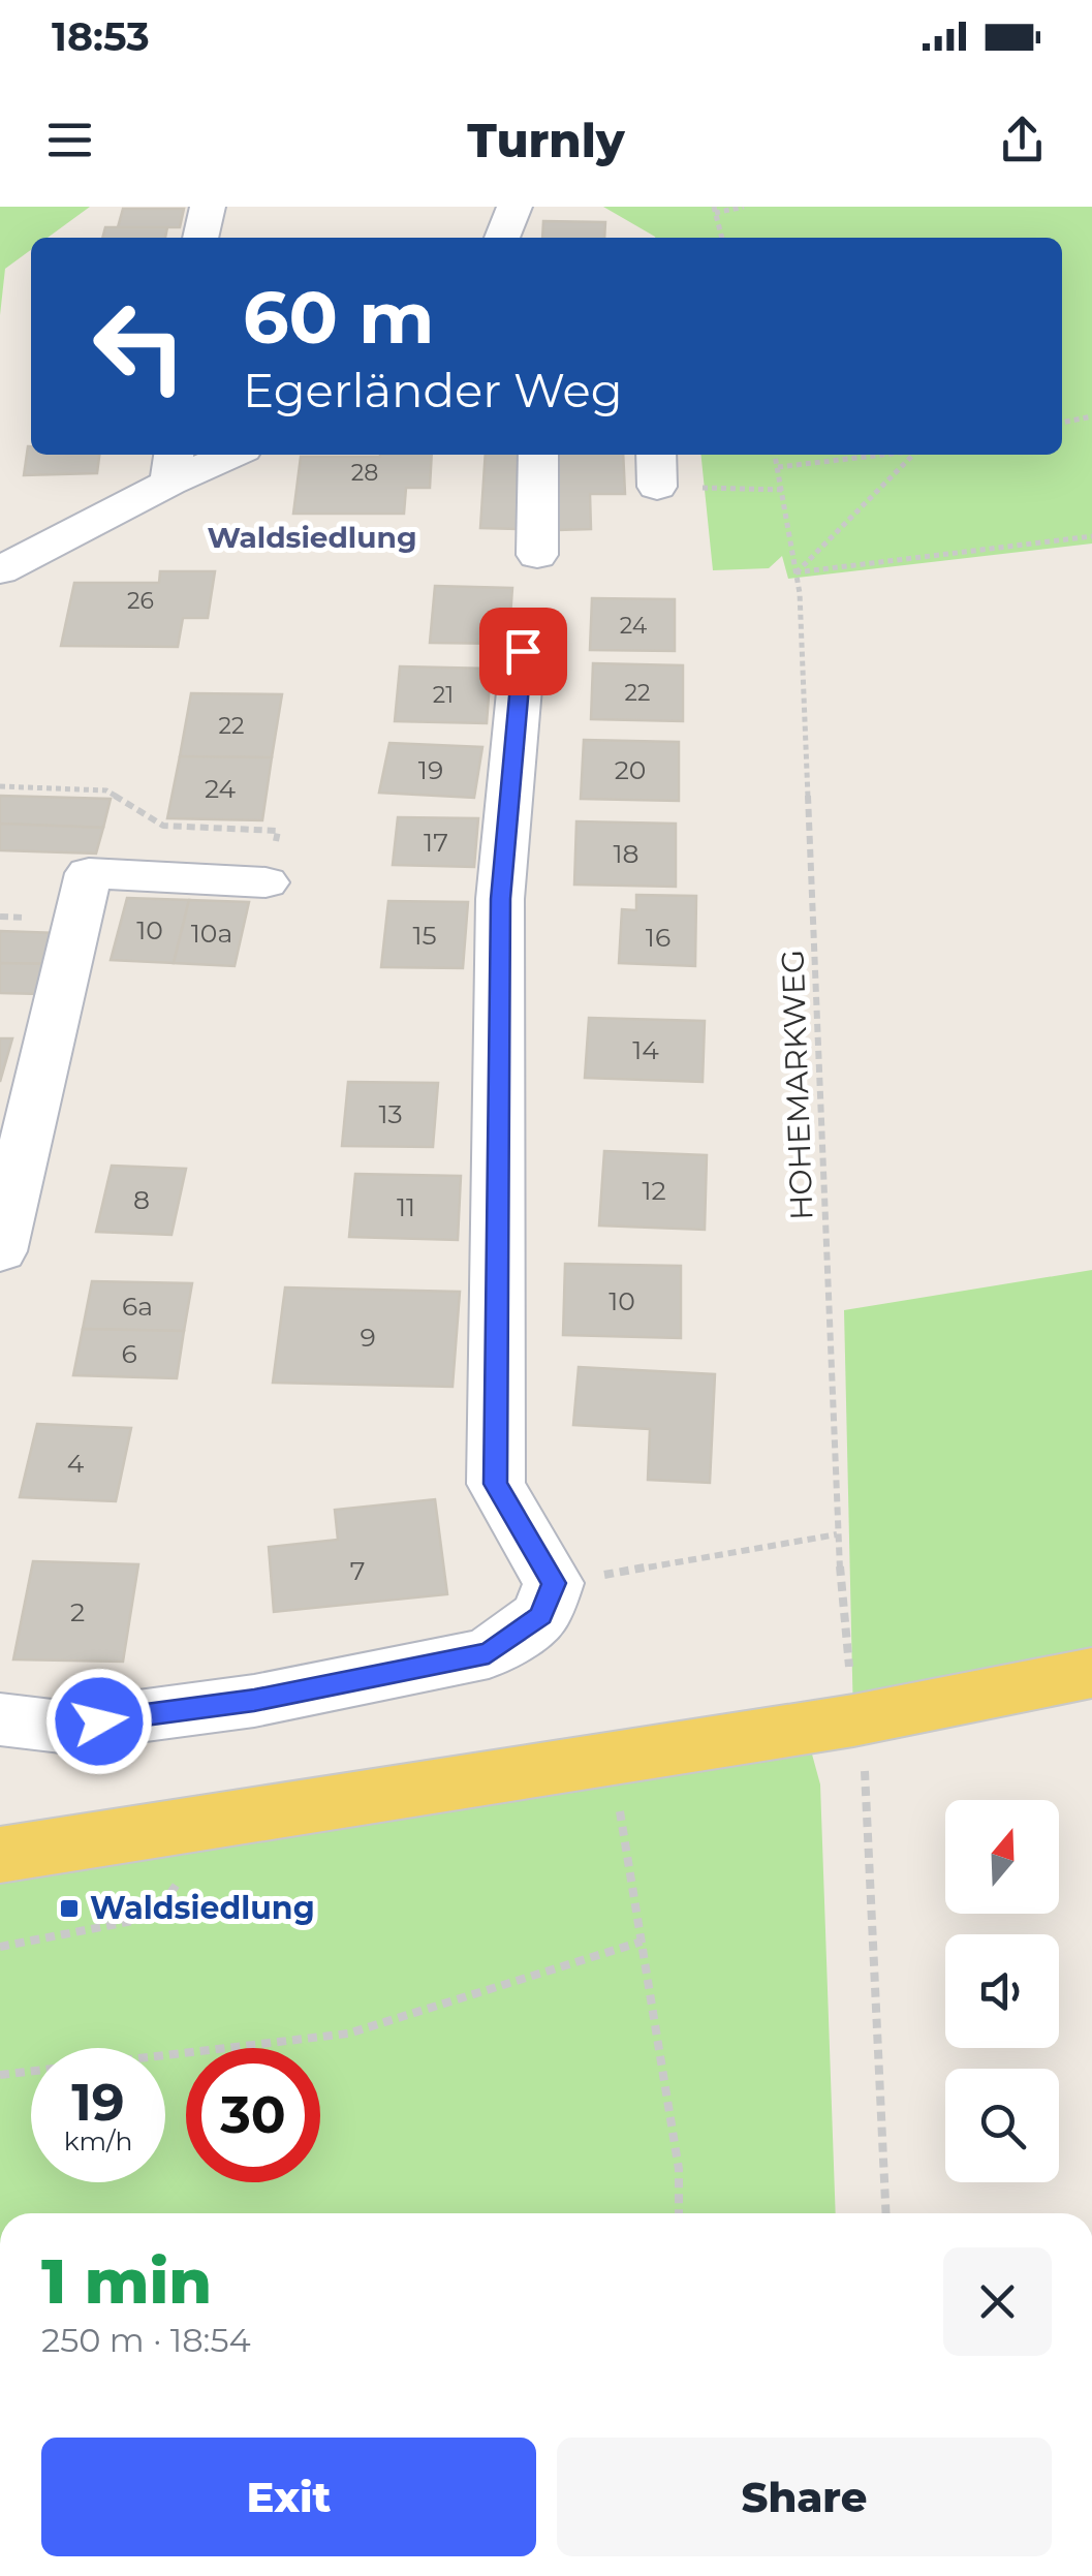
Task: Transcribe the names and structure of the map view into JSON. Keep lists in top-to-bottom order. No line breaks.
{"streets":{"path":["HOHEMARKWEG"]},"districts":["Waldsiedlung"],"places":{"transit":["Waldsiedlung"]},"house_numbers":["28","26","24","22","21","22","19","20","24","17","18","10","10a","15","16","14","13","12","8","11","10","6a","9","6","4","7","2"],"north":"top","page":{"status":"18:53","header":"Turnly","turn":["60 m","Egerländer Weg"],"speed":"19 km/h","limit":"30","heading":["1 min","250 m · 18:54"],"buttons":["Exit","Share"]}}
